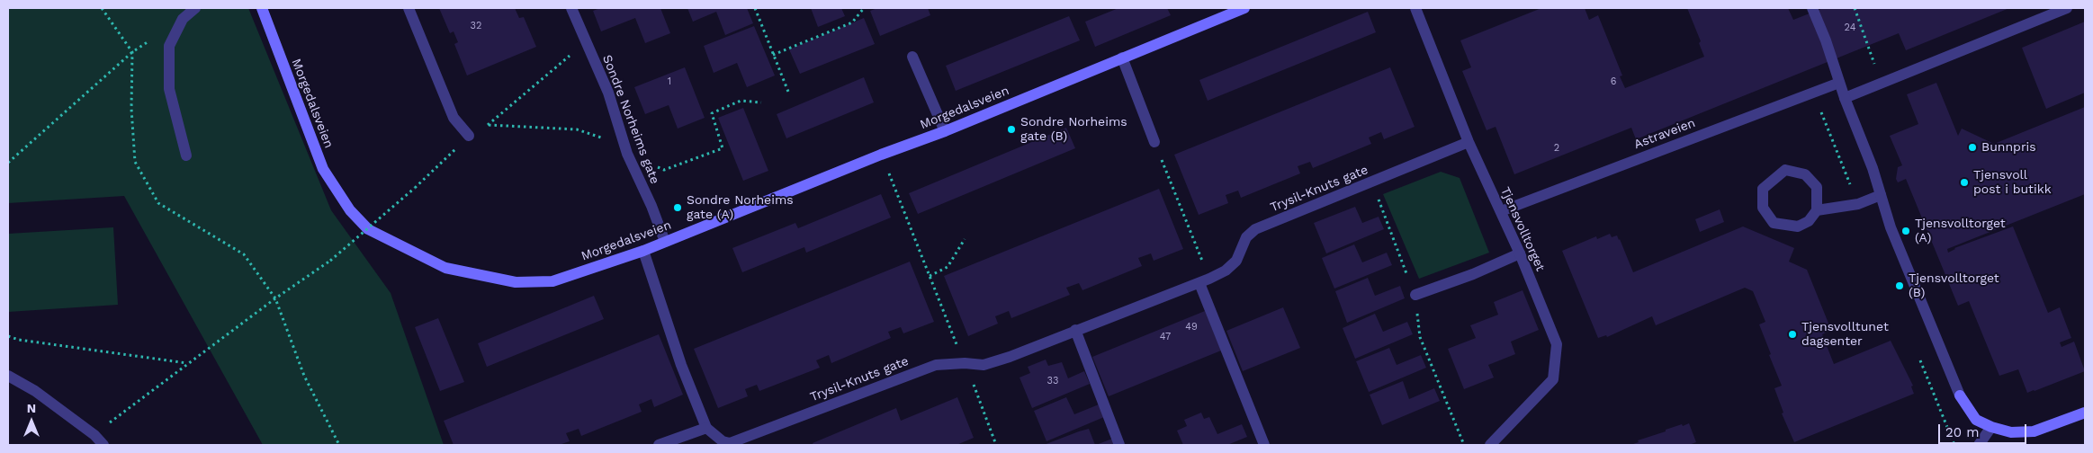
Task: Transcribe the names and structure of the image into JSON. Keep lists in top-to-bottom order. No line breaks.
{"streets":{"street":["Morgedalsveien","Sondre Norheims gate","Astraveien","Trysil-Knuts gate","Tjensvolltorget"]},"crossings":[["Morgedalsveien","Sondre Norheims gate"],["Astraveien","Tjensvolltorget"],["Trysil-Knuts gate","Tjensvolltorget"]],"places":["Sondre Norheims gate (B)","Bunnpris","Tjensvoll post i butikk","Sondre Norheims gate (A)","Tjensvolltorget (A)","Tjensvolltorget (B)","Tjensvolltunet dagsenter"],"house_numbers":["32","24","1","6","2","49","47","33"],"scale_bar":"20 m","north":"top"}
